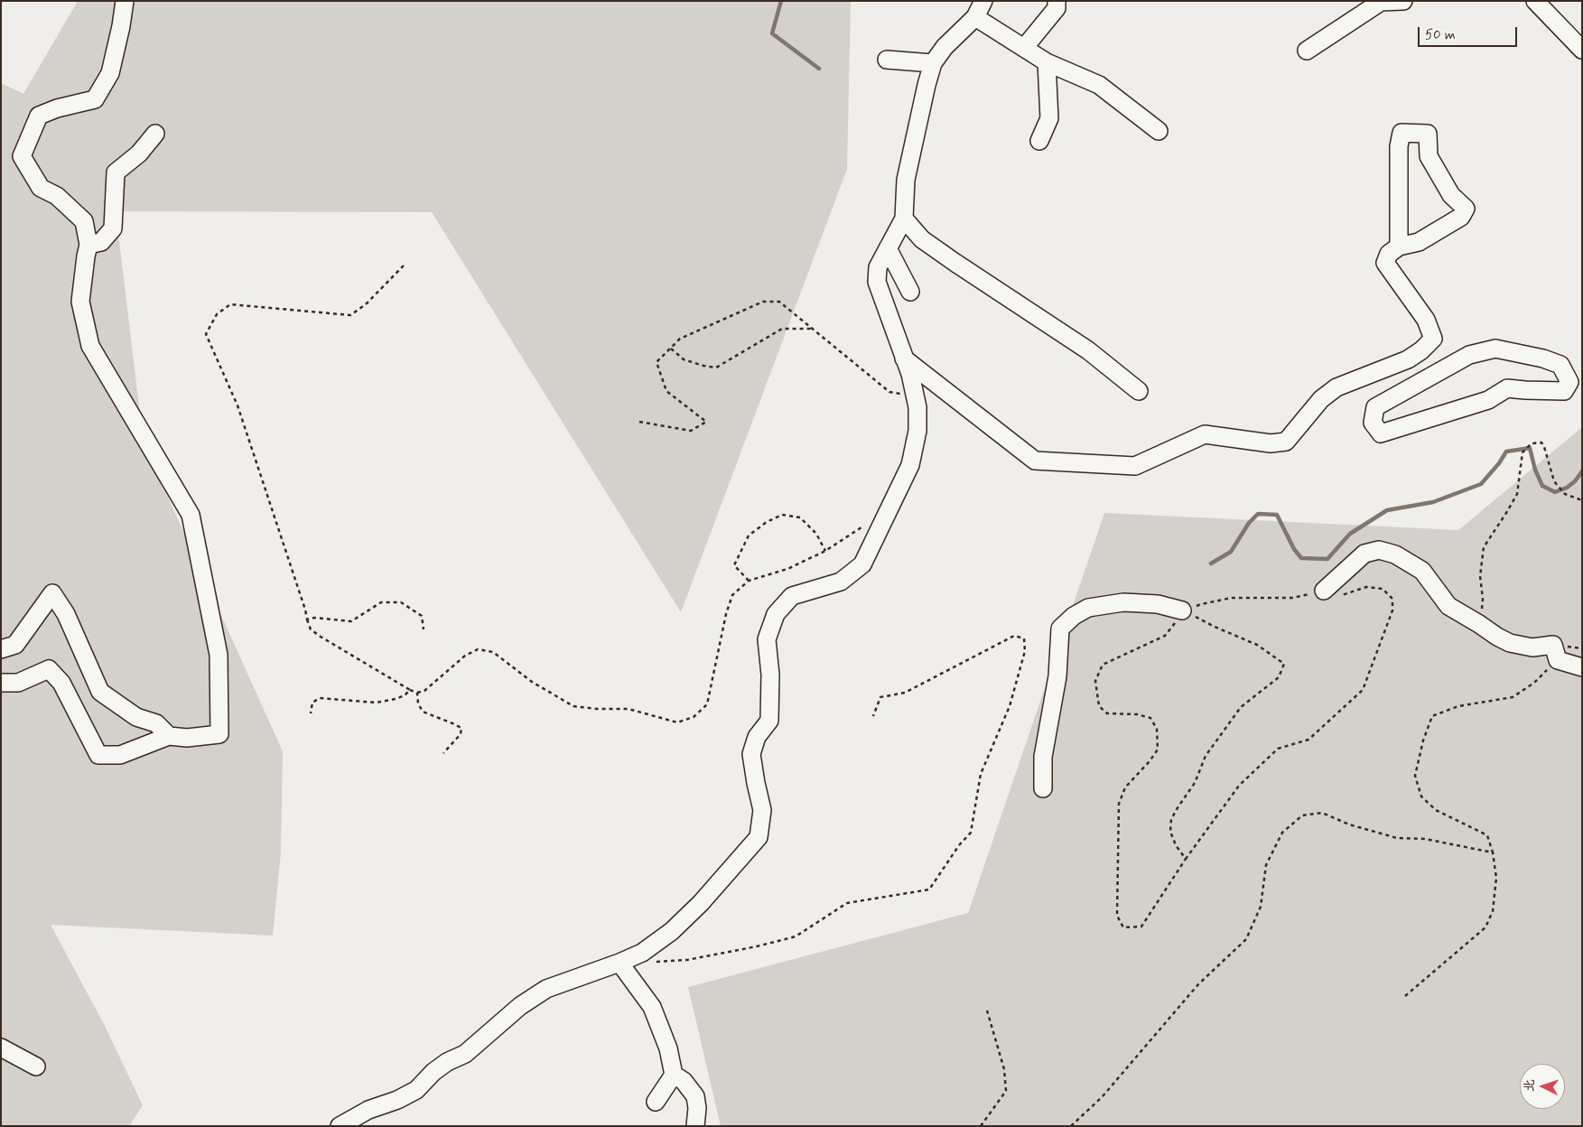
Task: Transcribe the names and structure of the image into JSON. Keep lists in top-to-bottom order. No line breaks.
{"scale_bar":"50 m","north":"left"}
